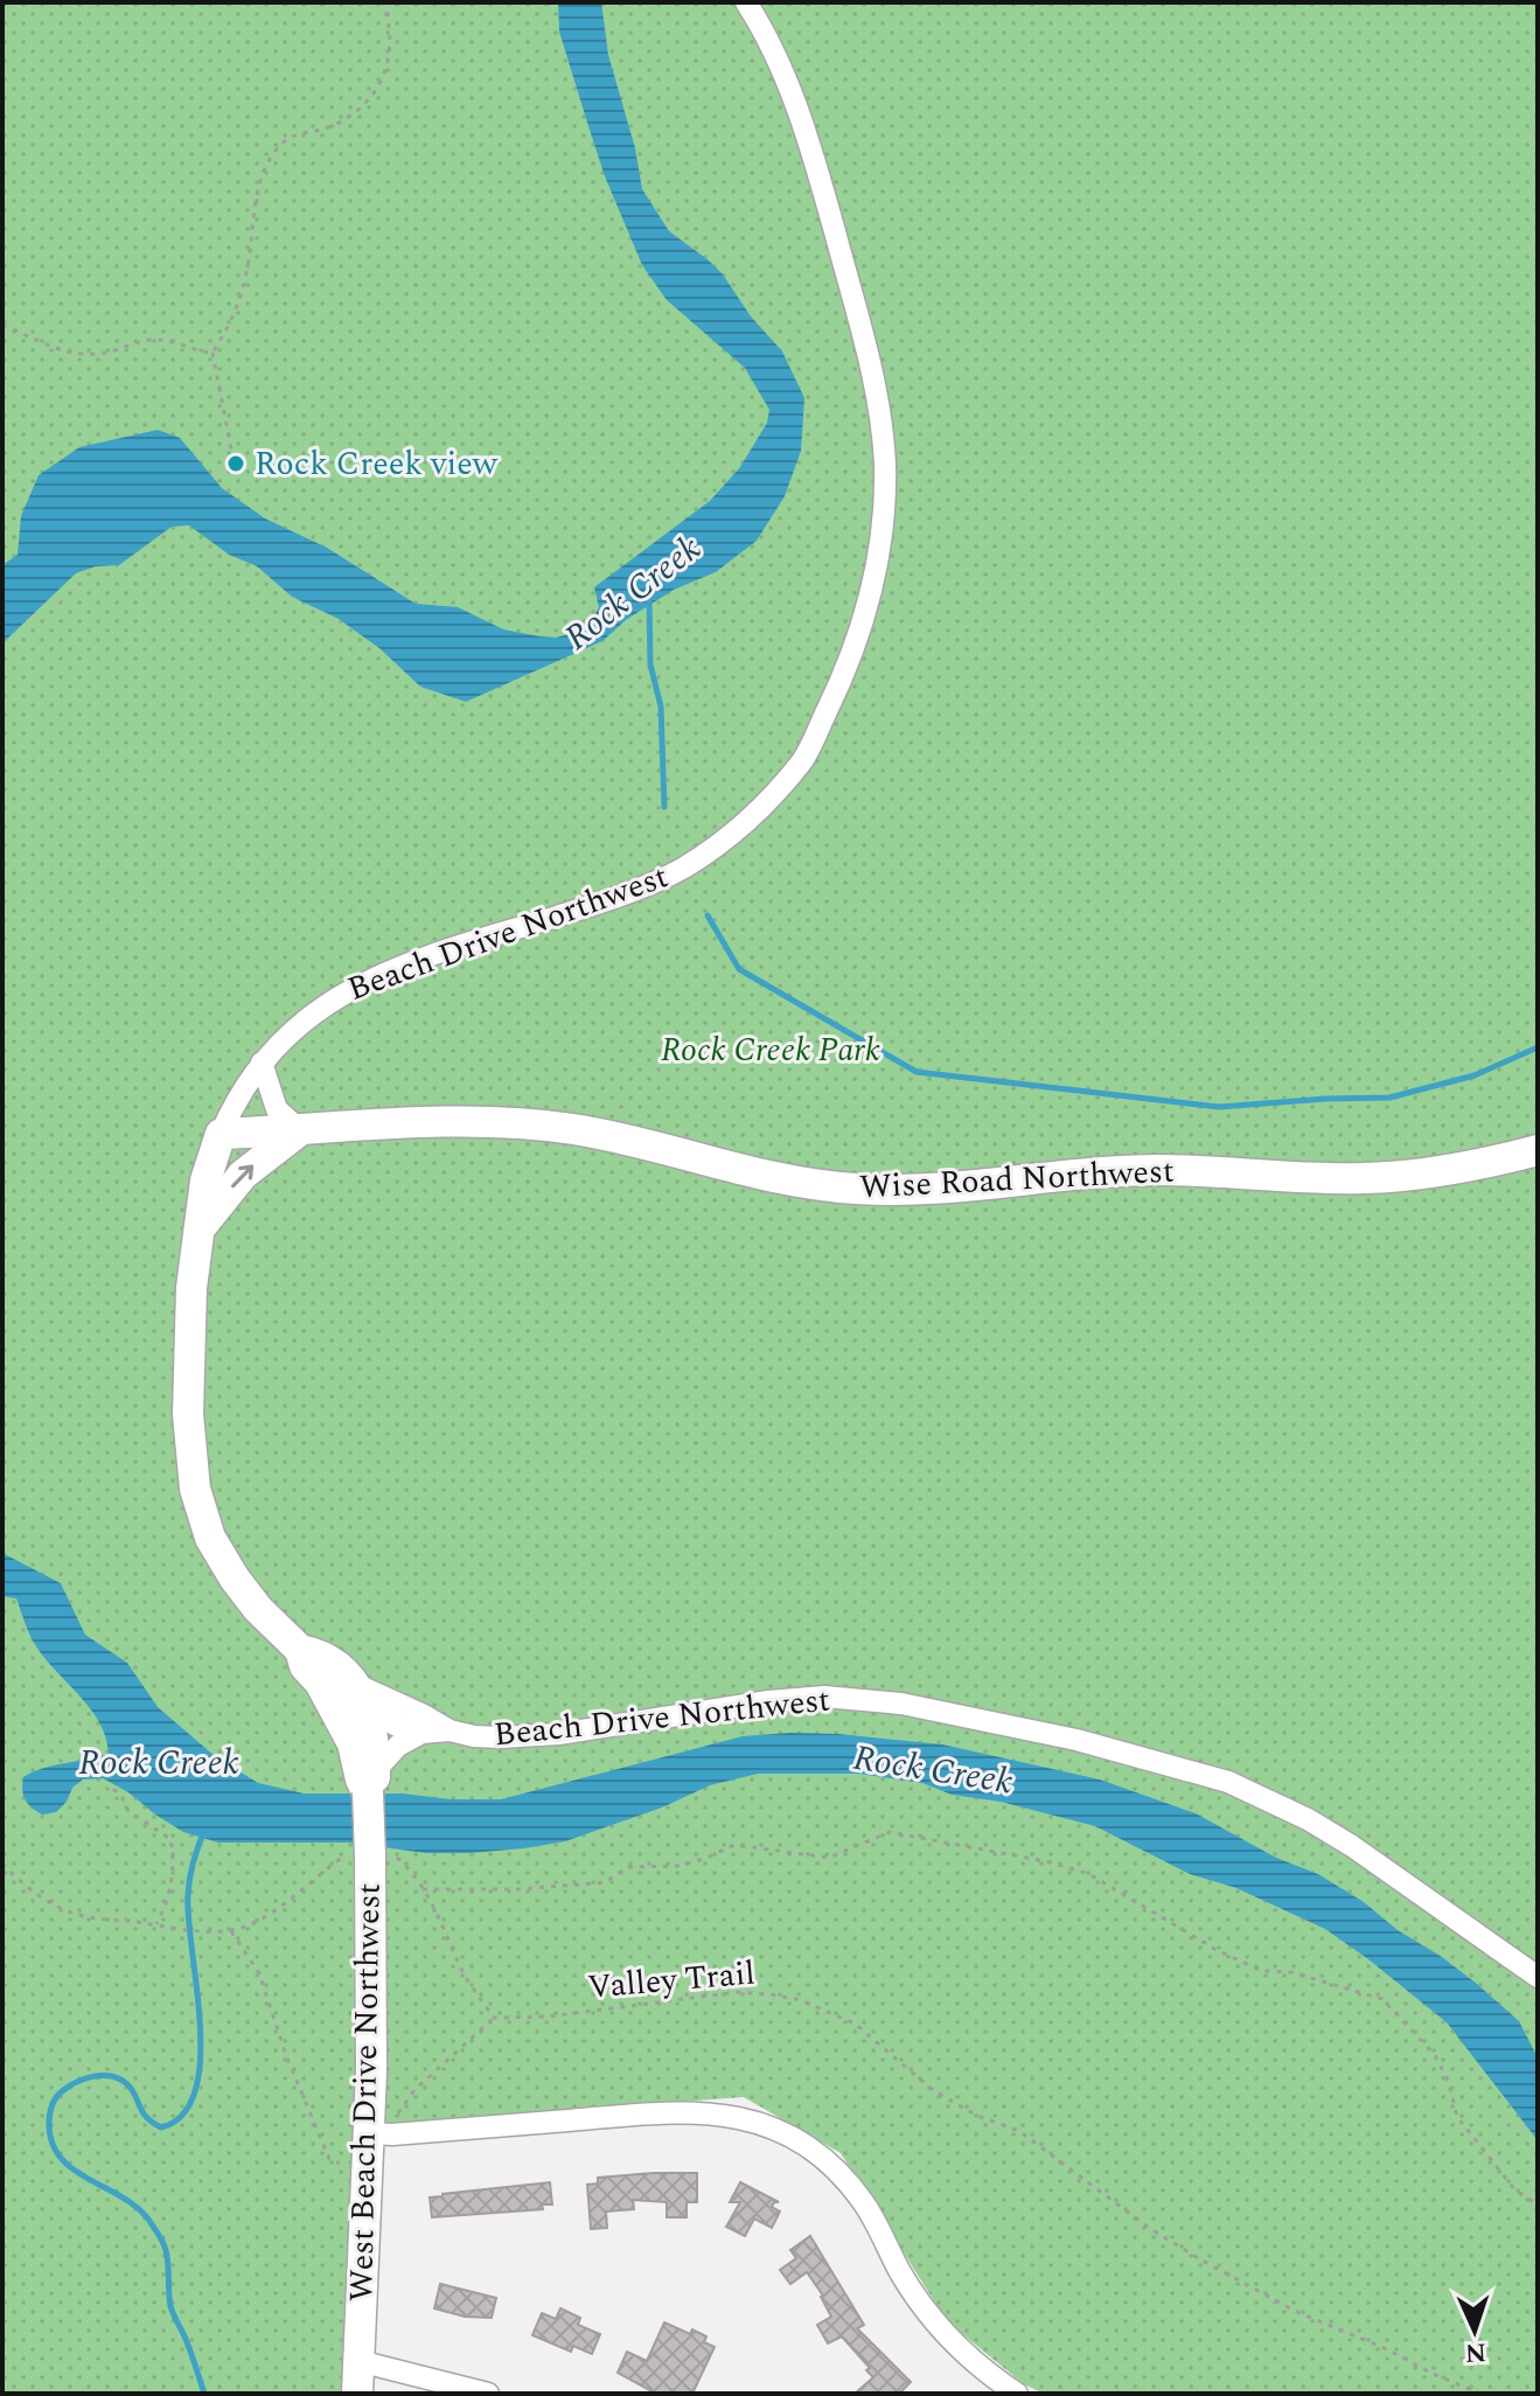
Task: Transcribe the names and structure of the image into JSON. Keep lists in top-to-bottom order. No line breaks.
{"streets":{"street":["Beach Drive Northwest","Wise Road Northwest","West Beach Drive Northwest"],"path":["Valley Trail"]},"crossings":[["Beach Drive Northwest","Wise Road Northwest"],["Beach Drive Northwest","West Beach Drive Northwest"]],"water":["Rock Creek"],"parks":["Rock Creek Park"],"places":["Rock Creek view"],"north":"bottom"}
